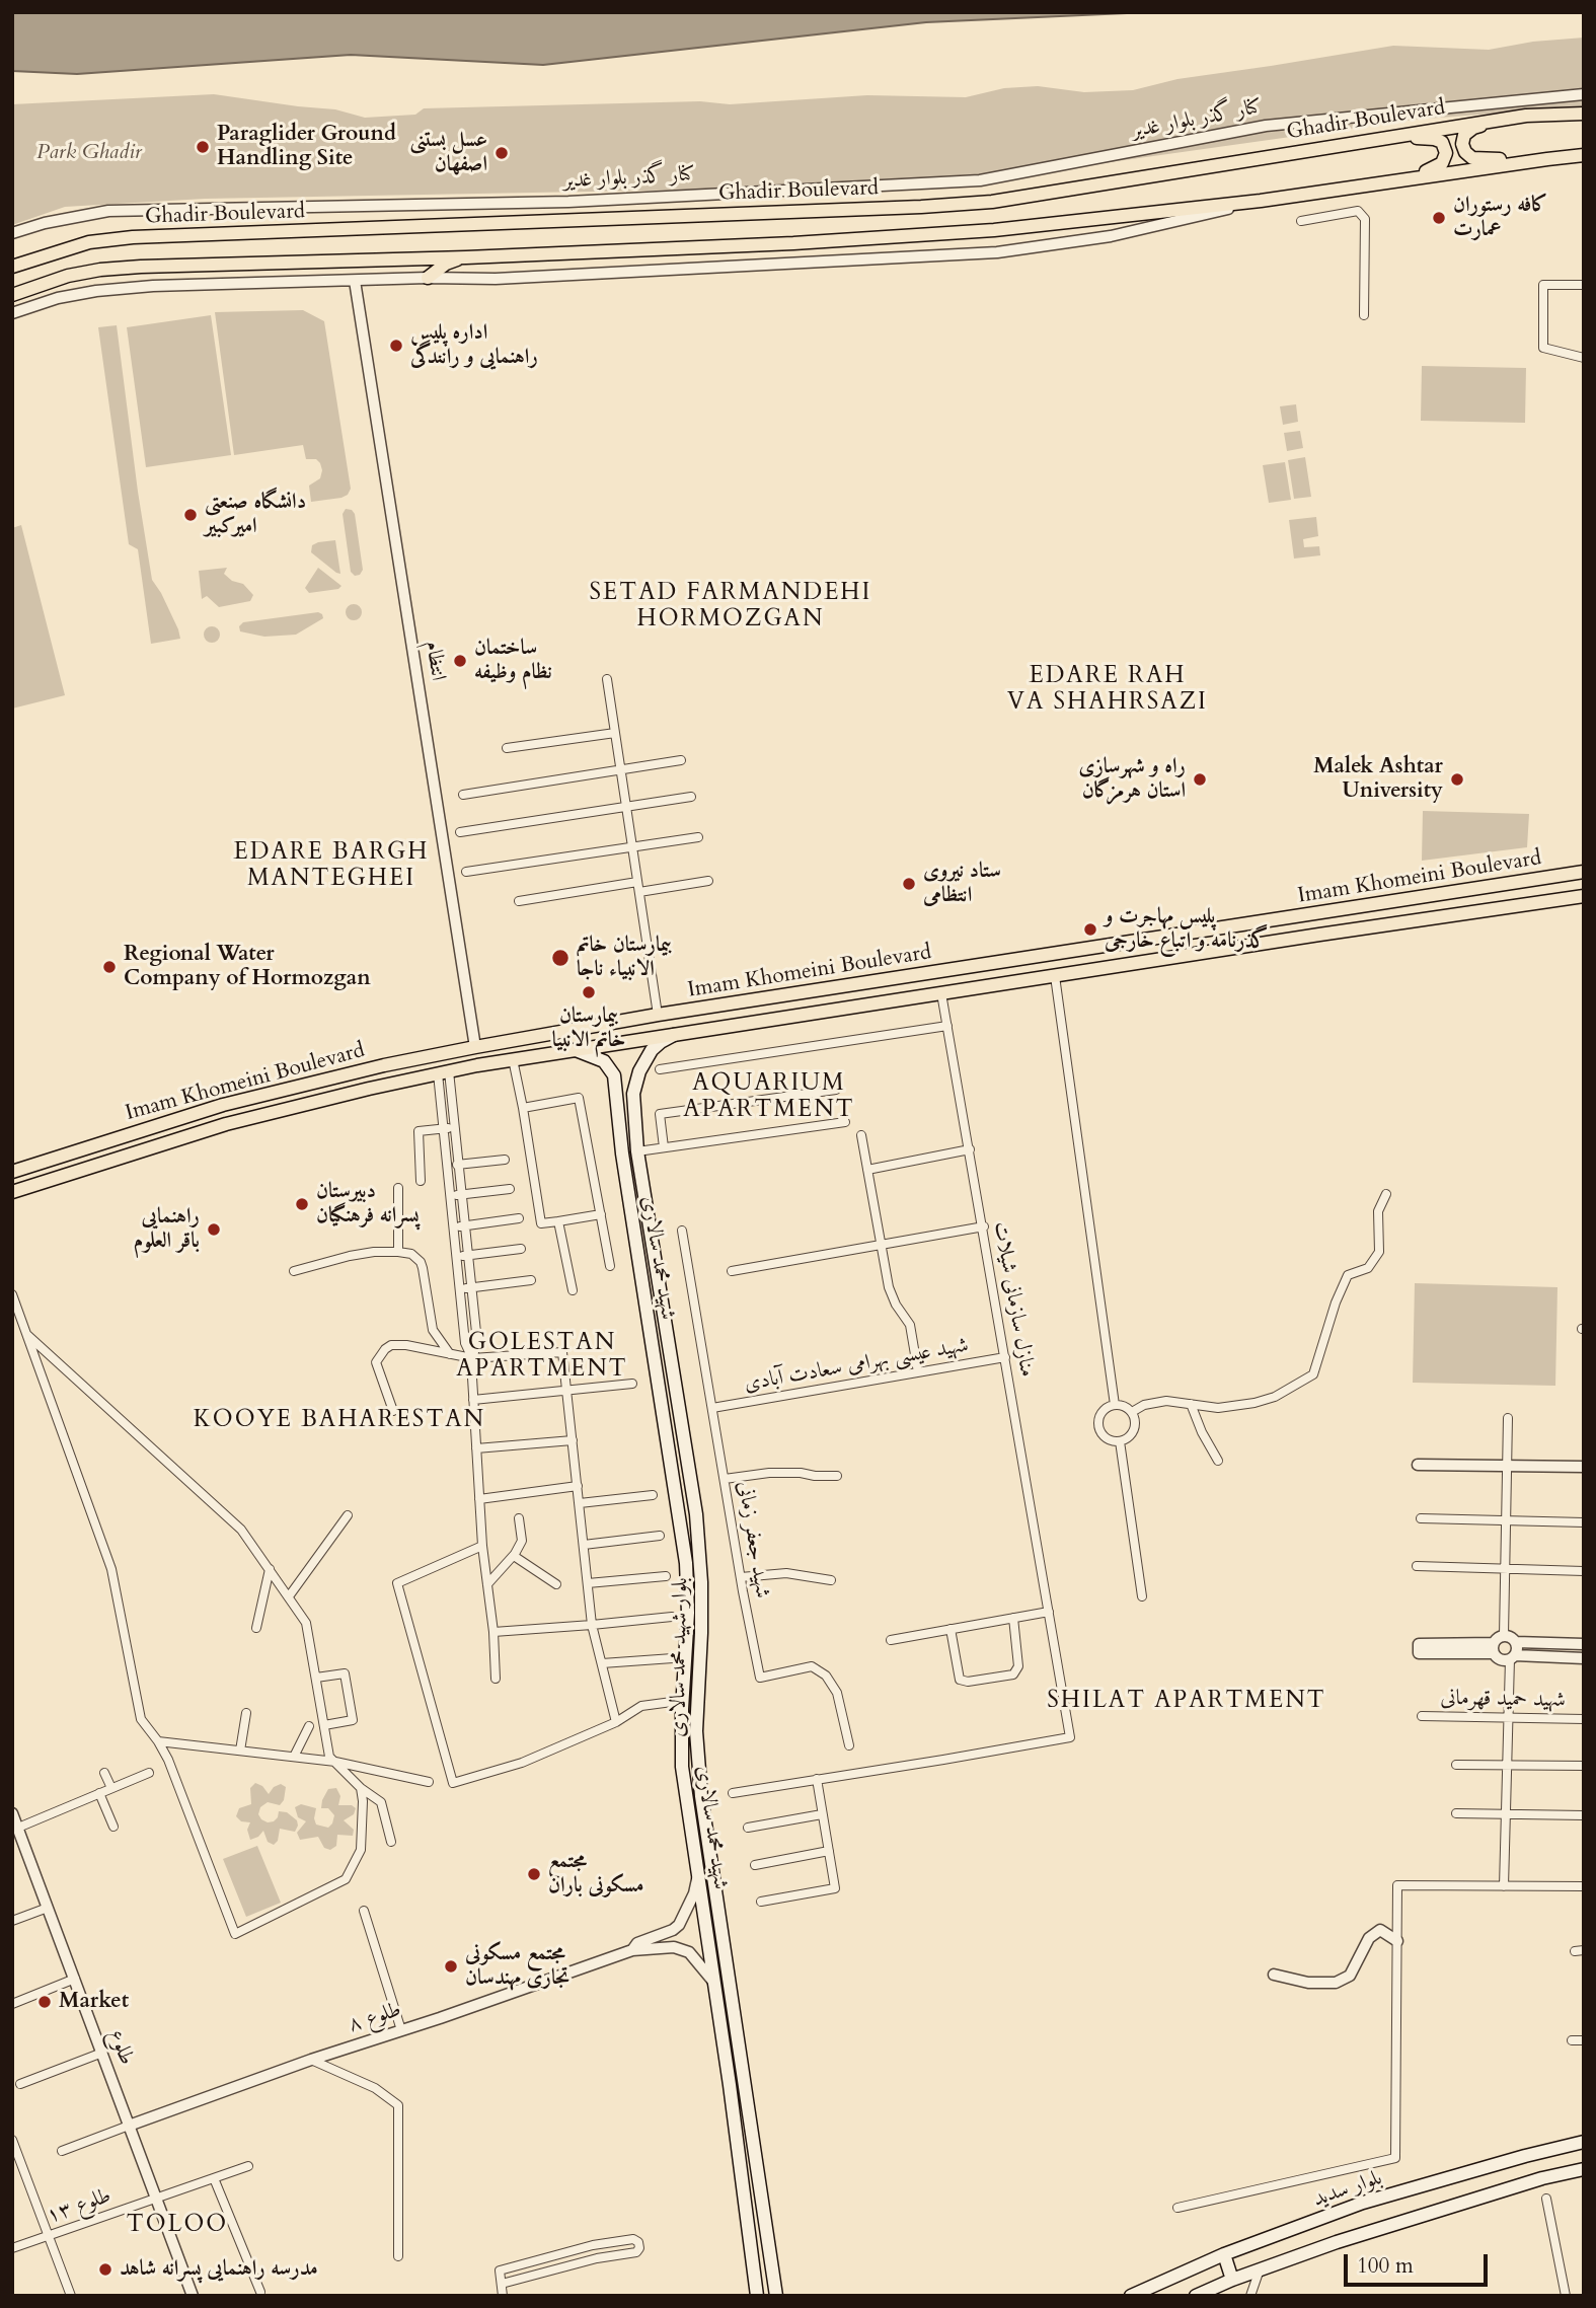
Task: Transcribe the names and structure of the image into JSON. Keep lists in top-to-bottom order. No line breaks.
{"streets":{"main road":["Ghadir Boulevard","Imam Khomeini Boulevard","شهید محمد سالاری","بلوار شهید محمد سالاری","بلوار سدید"],"street":["کنار گذر بلوار غدیر","انتظام","منازل سازمانی شیلات","شهید عیسی بهرامی سعادت آبادی","شهید جعفر زمانی","شهید حمید قهرمانی","طلوع ۸","طلوع","طلوع ۱۳"]},"crossings":[["انتظام","Imam Khomeini Boulevard"],["Imam Khomeini Boulevard","شهید محمد سالاری"],["Imam Khomeini Boulevard","منازل سازمانی شیلات"],["Imam Khomeini Boulevard","بلوار شهید محمد سالاری"],["شهید محمد سالاری","طلوع ۸"],["منازل سازمانی شیلات","شهید عیسی بهرامی سعادت آبادی"],["شهید عیسی بهرامی سعادت آبادی","شهید جعفر زمانی"],["طلوع ۸","طلوع"],["طلوع","طلوع ۱۳"]],"districts":["SETAD FARMANDEHI HORMOZGAN","EDARE RAH VA SHAHRSAZI","EDARE BARGH MANTEGHEI","AQUARIUM APARTMENT","GOLESTAN APARTMENT","KOOYE BAHARESTAN","SHILAT APARTMENT","TOLOO"],"parks":["Park Ghadir"],"places":["Paraglider Ground Handling Site","عسل بستنی اصفهان","کافه رستوران عمارت","اداره پلیس راهنمایی و رانندگی","دانشگاه صنعتی امیرکبیر","ساختمان نظام وظیفه","راه و شهرسازی استان هرمزگان","Malek Ashtar University","ستاد نیروی انتظامی","پلیس مهاجرت و گذرنامه و اتباع خارجى","بیمارستان خاتم الانبیاء ناجا","Regional Water Company of Hormozgan","بیمارستان خاتم الانبیا","دبیرستان پسرانه فرهنگیان","راهنمایی باقر العلوم","مجتمع مسکونی باران","مجتمع مسکونی تجاری مهندسان","Market","مدرسه راهنمایی پسرانه شاهد"],"scale_bar":"100 m"}
